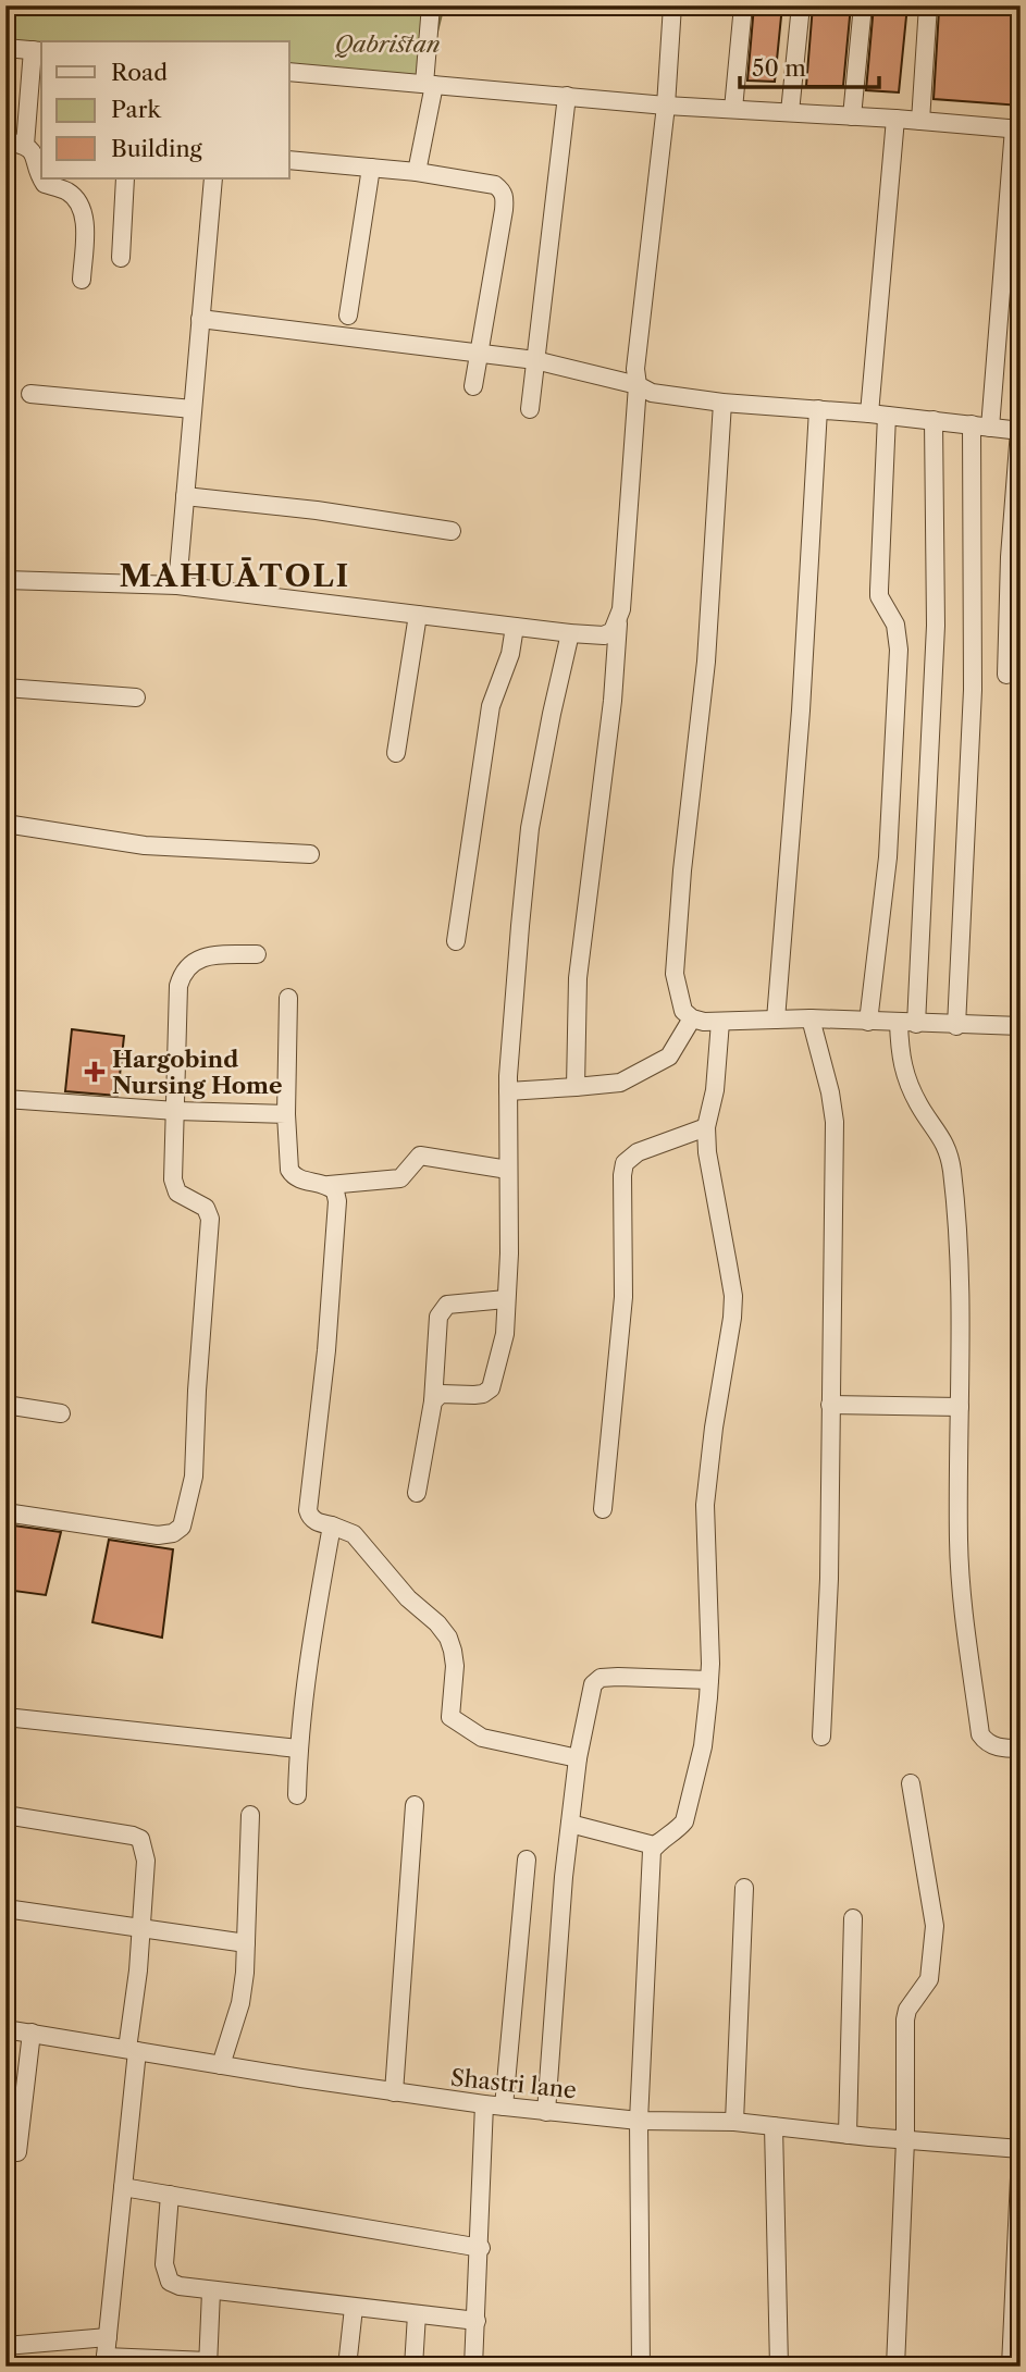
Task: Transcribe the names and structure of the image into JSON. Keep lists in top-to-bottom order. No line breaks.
{"streets":{"street":["Shastri lane"]},"districts":["MAHUĀTOLI"],"parks":["Qabristan"],"places":{"health":["Hargobind Nursing Home"]},"legend":["Road","Park","Building"],"scale_bar":"50 m"}
